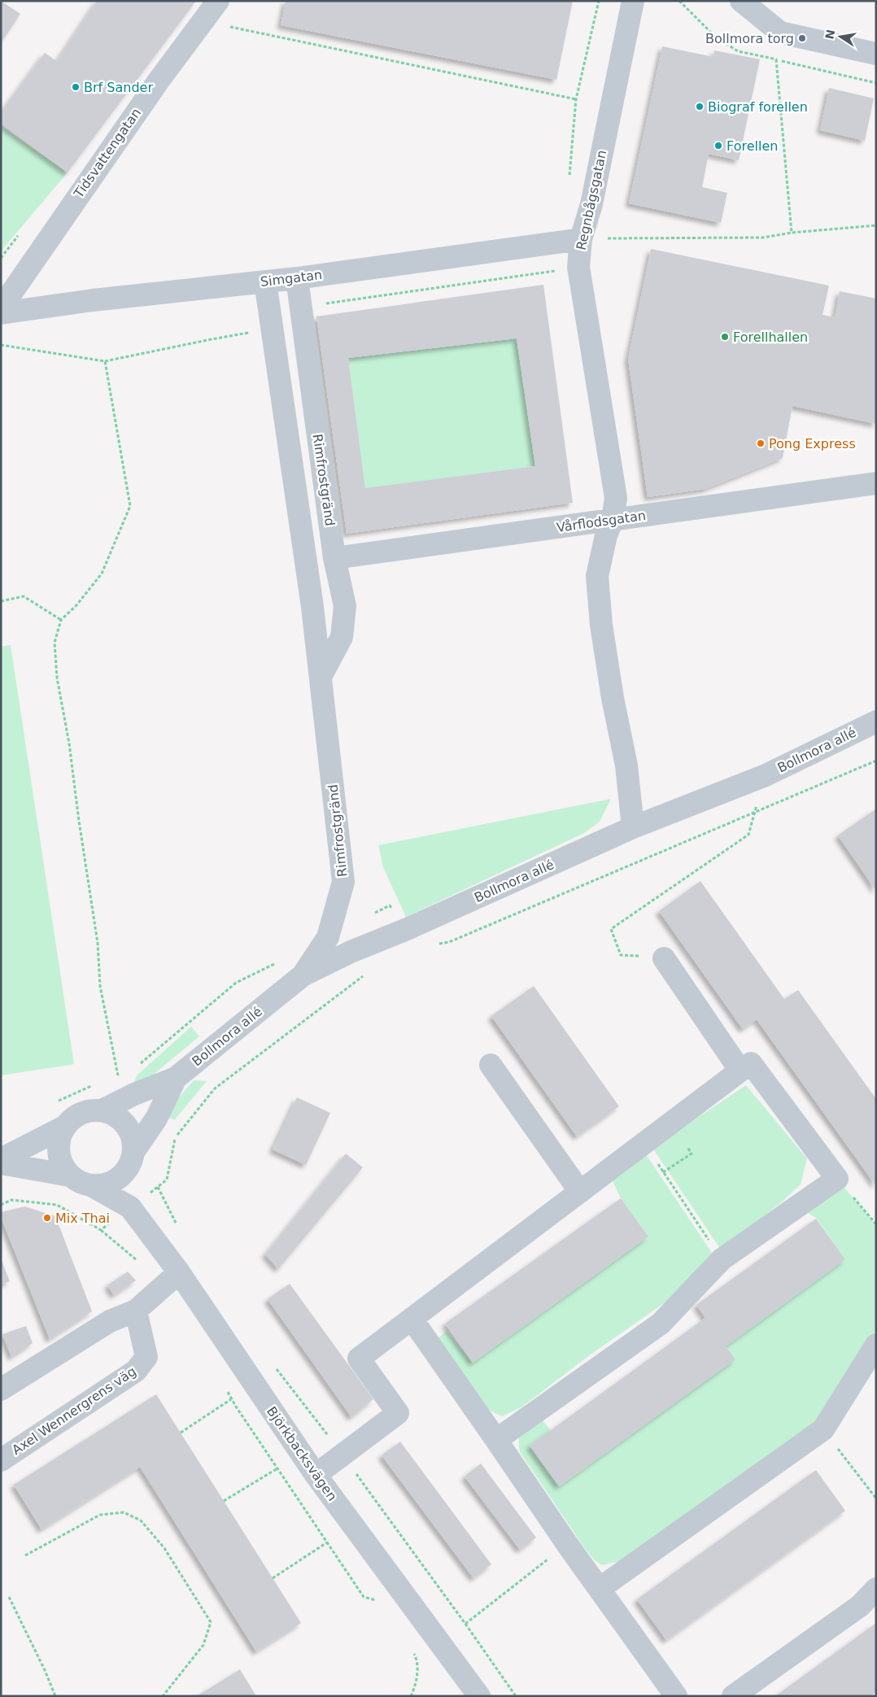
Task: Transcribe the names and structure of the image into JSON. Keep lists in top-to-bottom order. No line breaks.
{"streets":{"street":["Tidsvattengatan","Regnbågsgatan","Simgatan","Rimfrostgränd","Vårflodsgatan","Bollmora allé","Axel Wennergrens väg","Björkbacksvägen"]},"crossings":[["Regnbågsgatan","Simgatan"],["Regnbågsgatan","Vårflodsgatan"],["Regnbågsgatan","Bollmora allé"],["Simgatan","Rimfrostgränd"],["Rimfrostgränd","Vårflodsgatan"],["Rimfrostgränd","Bollmora allé"],["Bollmora allé","Björkbacksvägen"]],"places":["Bollmora torg","Brf Sander","Biograf forellen","Forellen","Forellhallen","Pong Express","Mix Thai"],"north":"left"}
